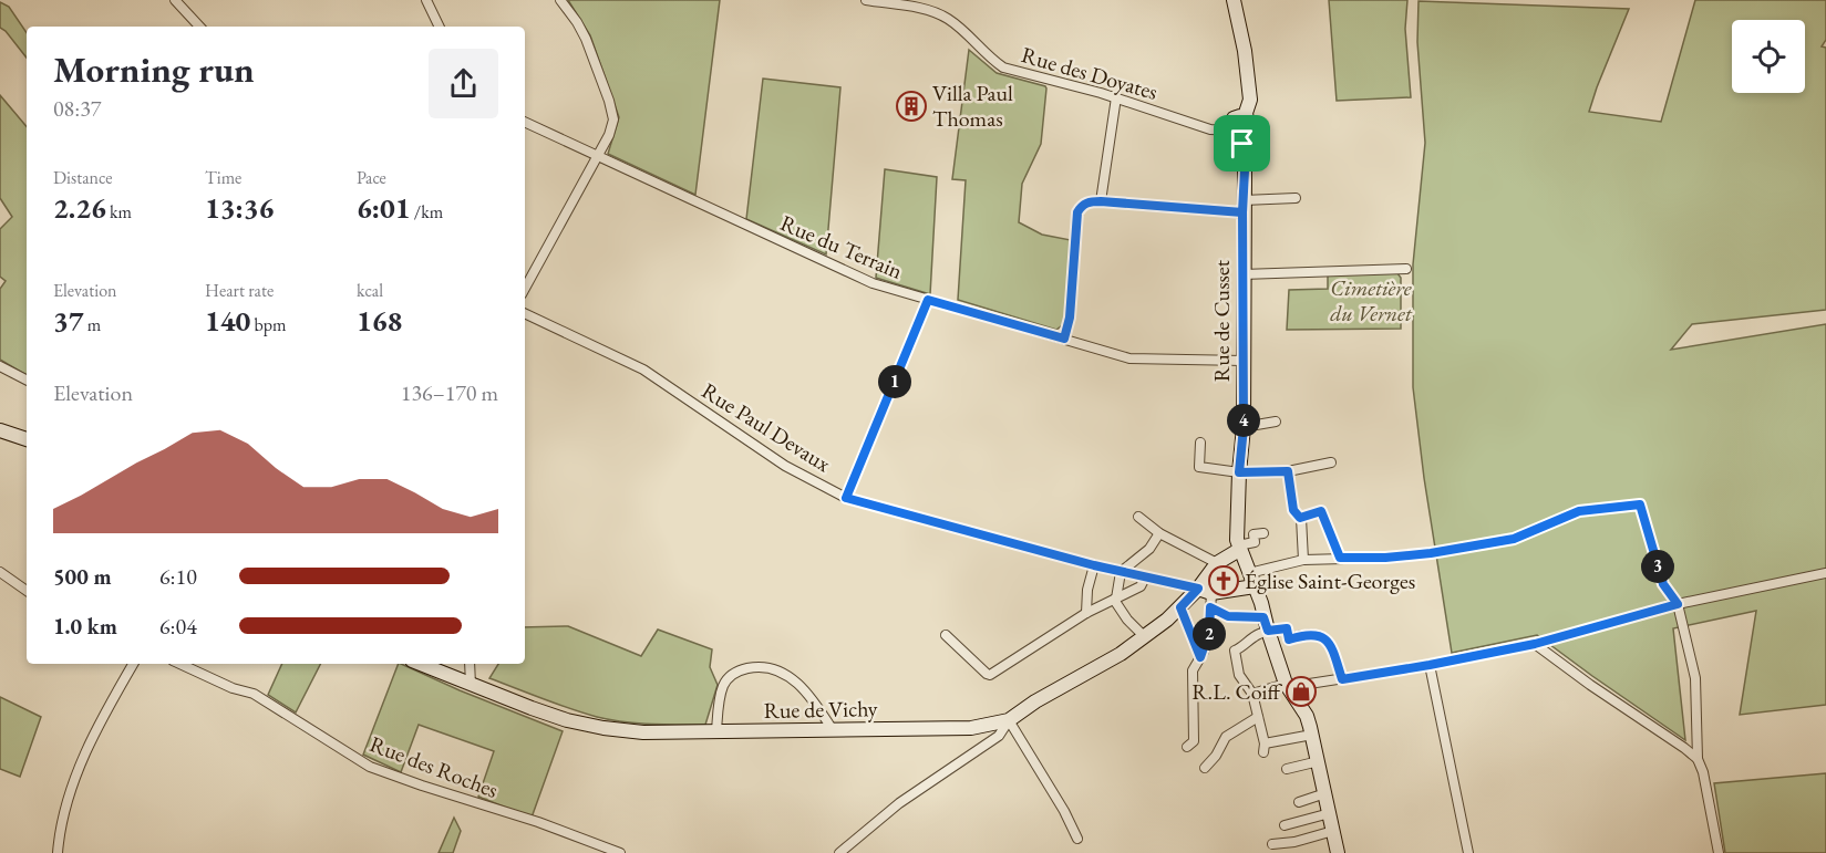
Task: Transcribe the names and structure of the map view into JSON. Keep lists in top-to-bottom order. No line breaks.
{"streets":{"street":["Rue des Doyates","Rue du Terrain","Rue de Cusset","Rue Paul Devaux","Rue de Vichy","Rue des Roches"]},"crossings":[["Rue des Doyates","Rue de Cusset"],["Rue du Terrain","Rue de Cusset"],["Rue Paul Devaux","Rue de Vichy"]],"parks":["Cimetière du Vernet"],"places":{"building":["Villa Paul Thomas"],"church":["Église Saint-Georges"],"shop":["R.L. Coiff"]},"page":{"heading":["Morning run","08:37"],"stats":[["Distance","2.26 km"],["Time","13:36"],["Pace","6:01 /km"],["Elevation","37 m"],["Heart rate","140 bpm"],["kcal","168"]],"pins":["1","4","3","2"],"chart":["Elevation","136–170 m"],"list":[{"name":"500 m","note":"6:10"},{"name":"1.0 km","note":"6:04"}]}}
